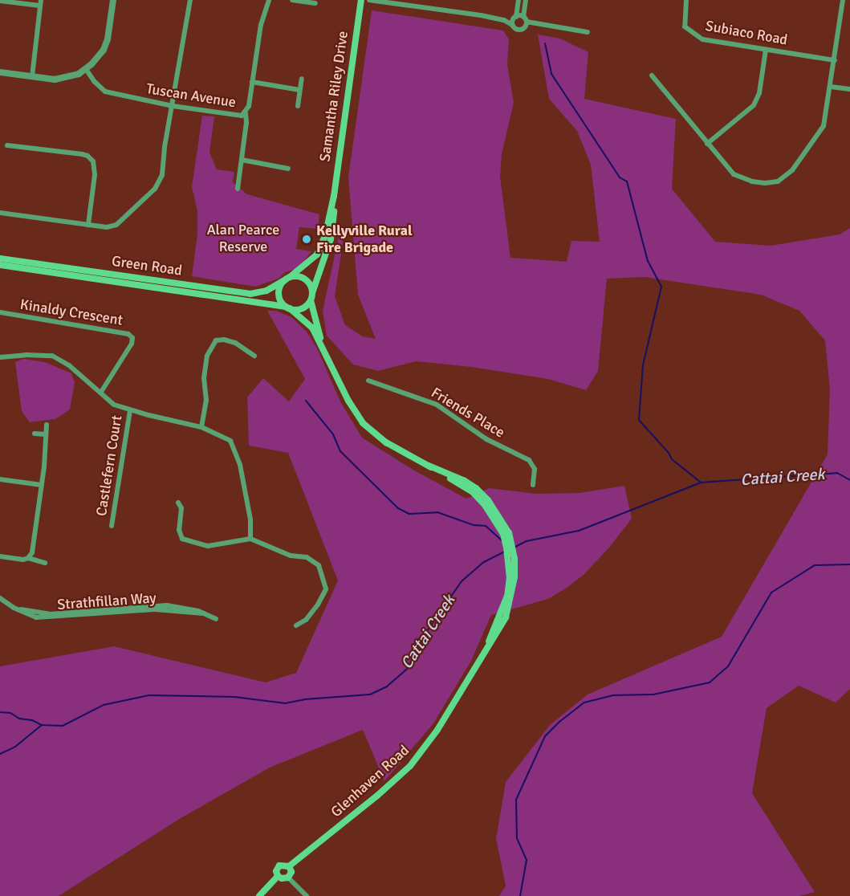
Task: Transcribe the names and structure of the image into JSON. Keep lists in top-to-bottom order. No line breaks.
{"streets":{"main road":["Samantha Riley Drive","Green Road","Glenhaven Road"],"street":["Subiaco Road","Tuscan Avenue","Kinaldy Crescent","Friends Place","Castlefern Court","Strathfillan Way"]},"crossings":[["Samantha Riley Drive","Green Road"],["Samantha Riley Drive","Glenhaven Road"],["Green Road","Glenhaven Road"]],"water":["Cattai Creek"],"parks":["Alan Pearce Reserve"],"places":["Kellyville Rural Fire Brigade"]}
